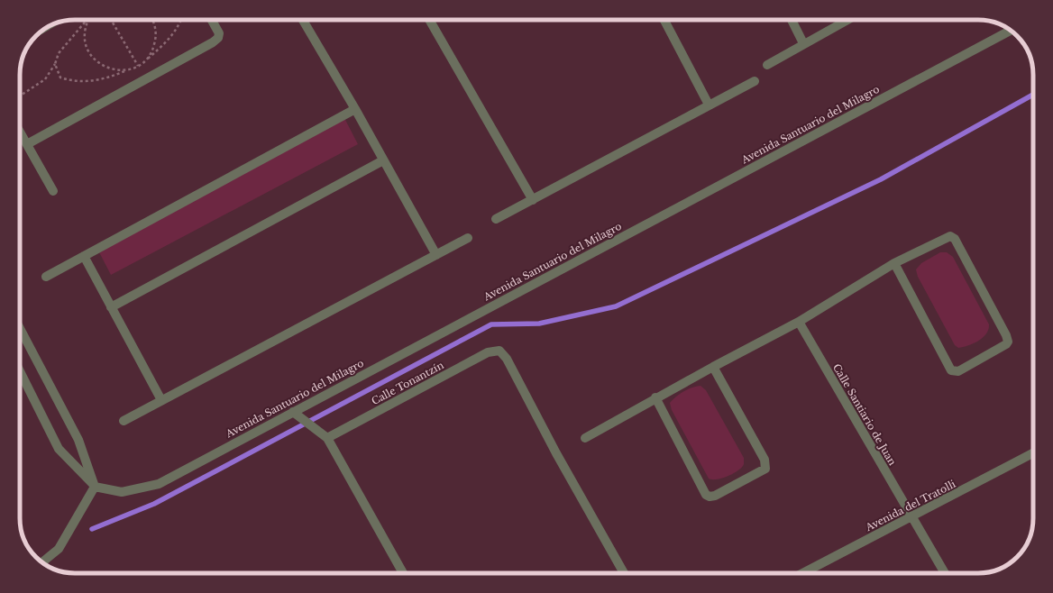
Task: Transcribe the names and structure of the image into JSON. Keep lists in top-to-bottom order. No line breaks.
{"streets":{"street":["Avenida Santuario del Milagro","Calle Tonantzín","Calle Santiario de Juan","Avenida del Tratolli"]},"crossings":[["Calle Santiario de Juan","Avenida del Tratolli"]]}
